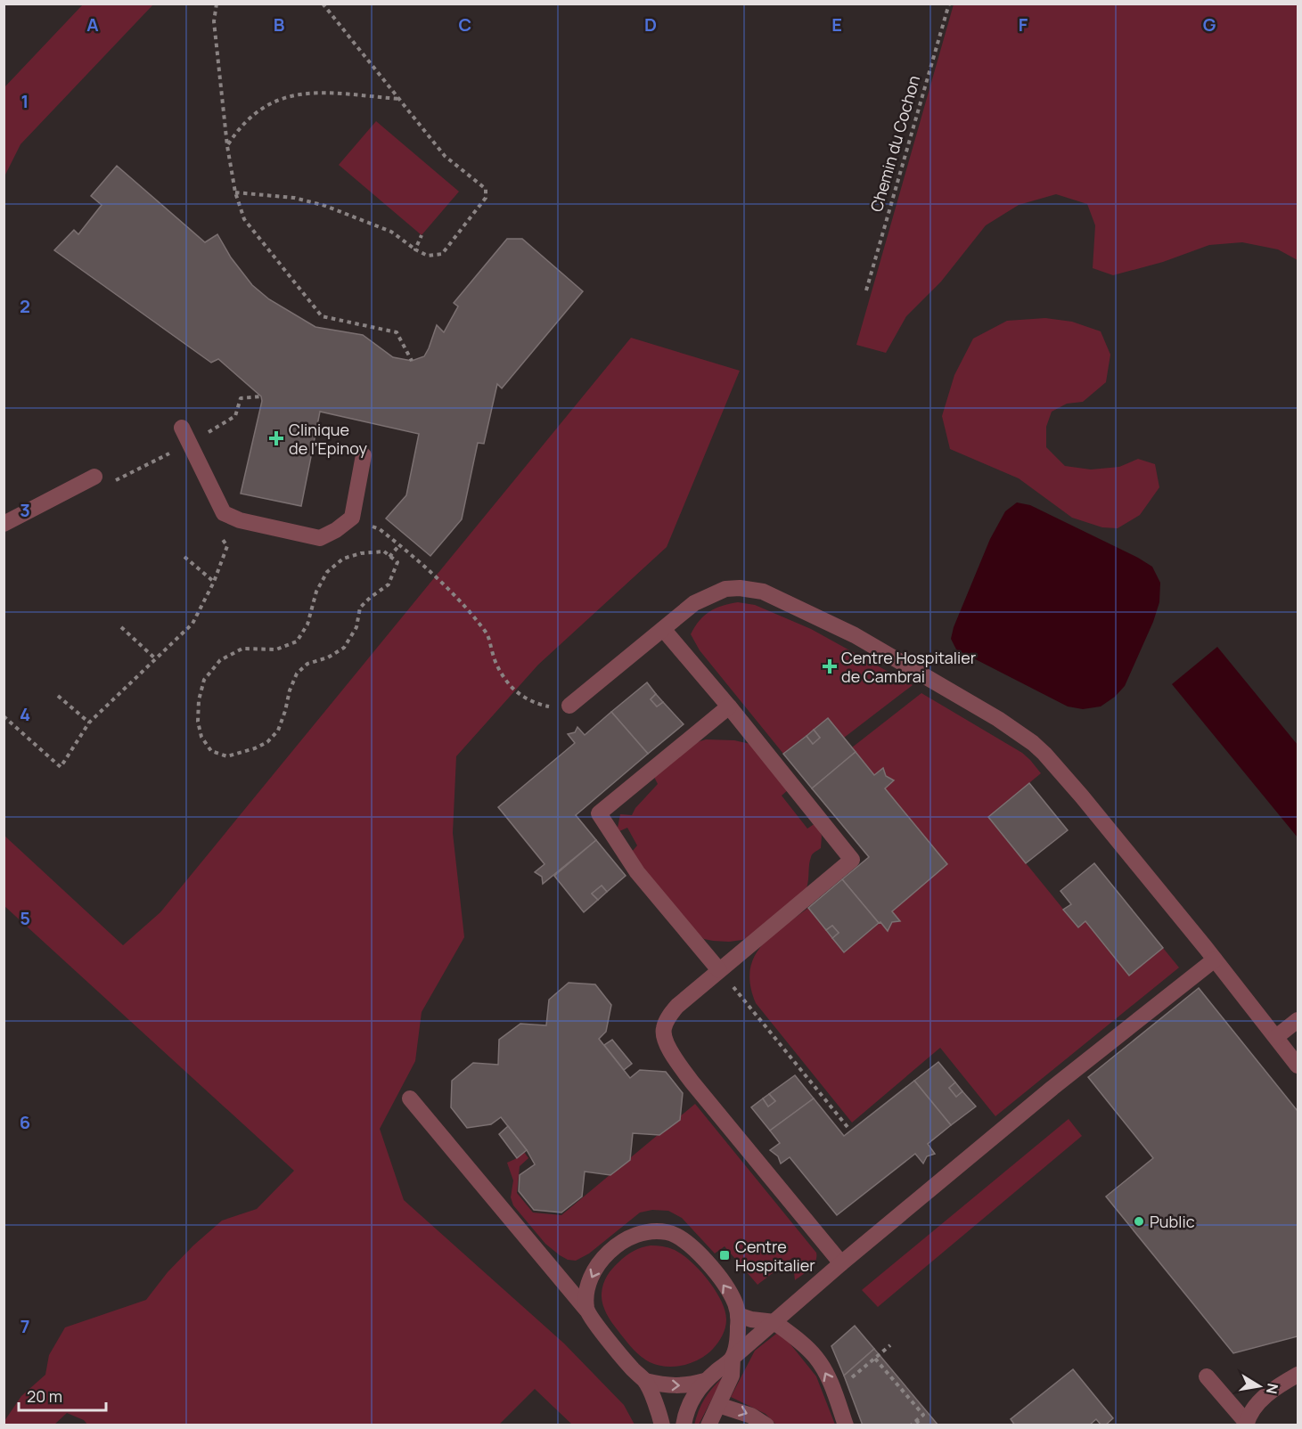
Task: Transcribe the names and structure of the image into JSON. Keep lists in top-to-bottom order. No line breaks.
{"streets":{"path":["Chemin du Cochon"]},"places":{"health":["Clinique de l’Epinoy","Centre Hospitalier de Cambrai"],"other":["Public"],"transit":["Centre Hospitalier"]},"scale_bar":"20 m","north":"right","grid":{"columns":["A","B","C","D","E","F","G"],"rows":["1","2","3","4","5","6","7"]}}
